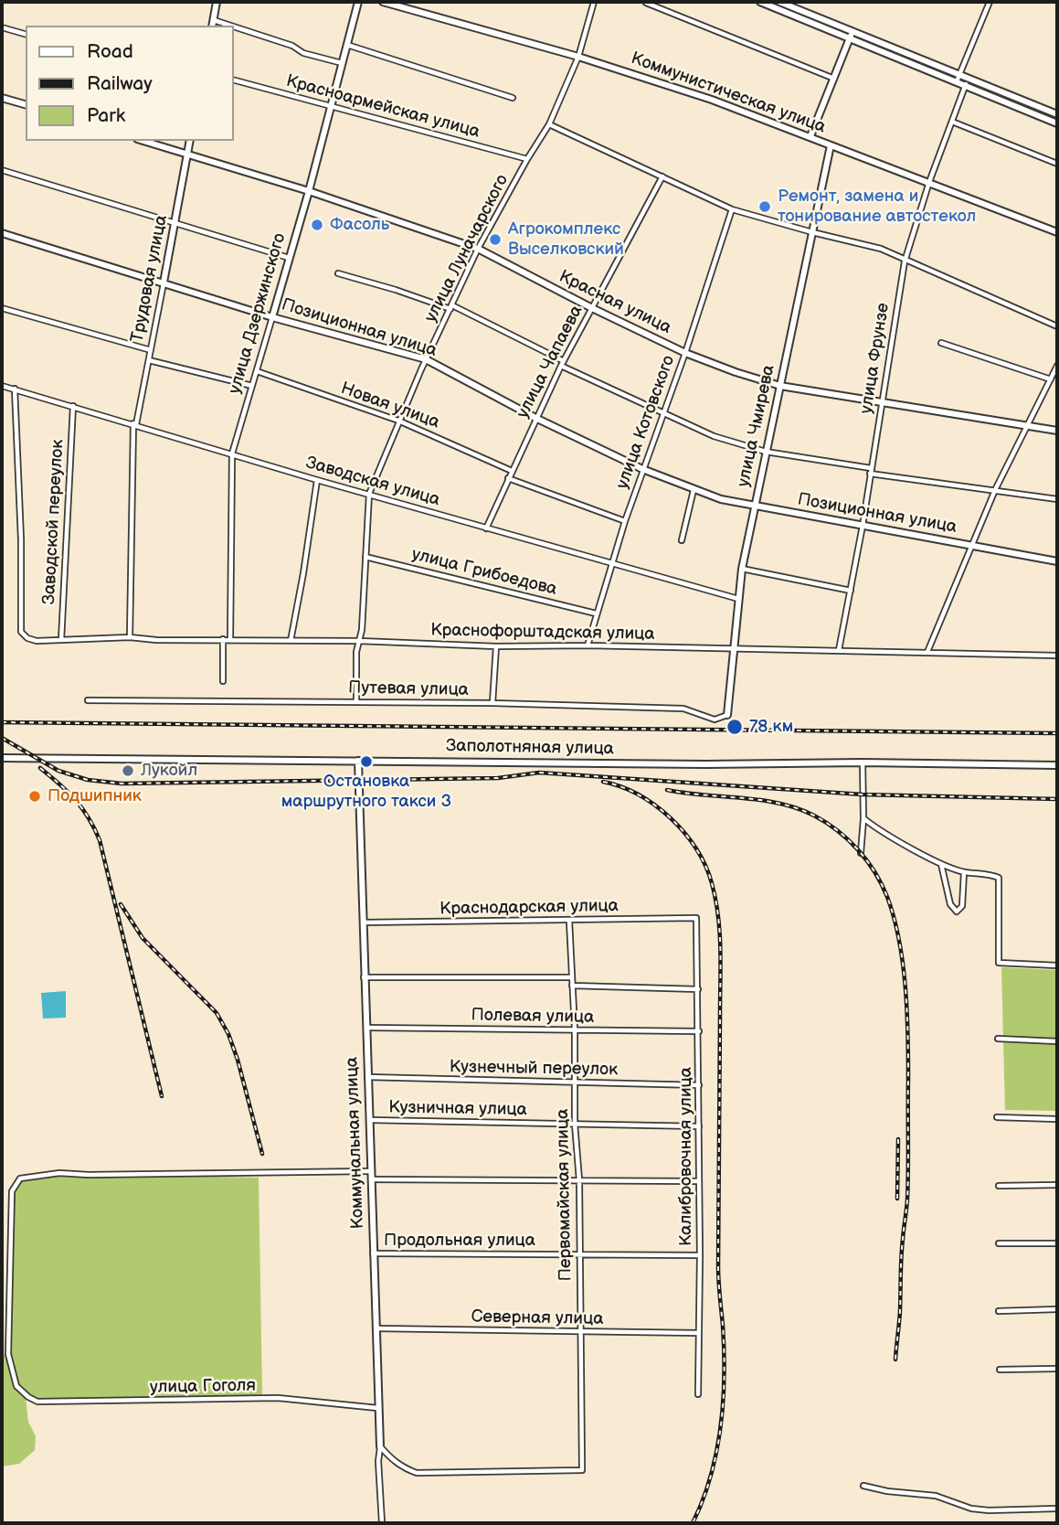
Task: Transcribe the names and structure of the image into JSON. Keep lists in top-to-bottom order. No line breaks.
{"streets":{"street":["Коммунистическая улица","Красноармейская улица","улица Луначарского","Трудовая улица","Красная улица","улица Дзержинского","Позиционная улица","улица Фрунзе","улица Чапаева","Новая улица","улица Котовского","улица Чмирева","Заводская улица","Заводской переулок","улица Грибоедова","Краснофорштадская улица","Путевая улица","Заполотняная улица","Краснодарская улица","Полевая улица","Кузнечный переулок","Кузничная улица","Коммунальная улица","Калибровочная улица","Первомайская улица","Продольная улица","Северная улица","улица Гоголя"]},"crossings":[["Коммунистическая улица","улица Луначарского"],["Коммунистическая улица","улица Фрунзе"],["Коммунистическая улица","улица Чмирева"],["Красноармейская улица","улица Луначарского"],["Красноармейская улица","улица Дзержинского"],["улица Луначарского","Красная улица"],["улица Луначарского","Позиционная улица"],["улица Луначарского","Новая улица"],["улица Луначарского","Заводская улица"],["улица Луначарского","улица Грибоедова"],["улица Луначарского","Краснофорштадская улица"],["улица Луначарского","Путевая улица"],["Трудовая улица","Красная улица"],["Трудовая улица","Позиционная улица"],["Трудовая улица","Заводская улица"],["Трудовая улица","Краснофорштадская улица"],["Красная улица","улица Дзержинского"],["Красная улица","улица Фрунзе"],["Красная улица","улица Чапаева"],["Красная улица","улица Котовского"],["Красная улица","улица Чмирева"],["улица Дзержинского","Позиционная улица"],["улица Дзержинского","Новая улица"],["улица Дзержинского","Заводская улица"],["улица Дзержинского","Краснофорштадская улица"],["Позиционная улица","улица Фрунзе"],["Позиционная улица","улица Чапаева"],["Позиционная улица","улица Котовского"],["Позиционная улица","улица Чмирева"],["улица Фрунзе","Краснофорштадская улица"],["улица Чапаева","Новая улица"],["улица Чапаева","Заводская улица"],["улица Котовского","Заводская улица"],["улица Котовского","улица Грибоедова"],["улица Котовского","Краснофорштадская улица"],["улица Чмирева","Заводская улица"],["улица Чмирева","Краснофорштадская улица"],["улица Чмирева","Путевая улица"],["Заводская улица","Заводской переулок"],["Заводская улица","Краснофорштадская улица"],["Заводской переулок","Краснофорштадская улица"],["Заполотняная улица","Коммунальная улица"],["Краснодарская улица","Коммунальная улица"],["Краснодарская улица","Калибровочная улица"],["Краснодарская улица","Первомайская улица"],["Полевая улица","Коммунальная улица"],["Полевая улица","Калибровочная улица"],["Полевая улица","Первомайская улица"],["Кузнечный переулок","Коммунальная улица"],["Кузнечный переулок","Калибровочная улица"],["Кузнечный переулок","Первомайская улица"],["Кузничная улица","Коммунальная улица"],["Кузничная улица","Калибровочная улица"],["Кузничная улица","Первомайская улица"],["Коммунальная улица","Первомайская улица"],["Коммунальная улица","Продольная улица"],["Коммунальная улица","Северная улица"],["Коммунальная улица","улица Гоголя"],["Калибровочная улица","Продольная улица"],["Калибровочная улица","Северная улица"],["Первомайская улица","Продольная улица"],["Первомайская улица","Северная улица"]],"places":["Ремонт, замена и тонирование автостекол","Фасоль","Агрокомплекс Выселковский","78 км","Остановка маршрутного такси 3","Лукойл","Подшипник"],"legend":["Road","Railway","Park"]}
